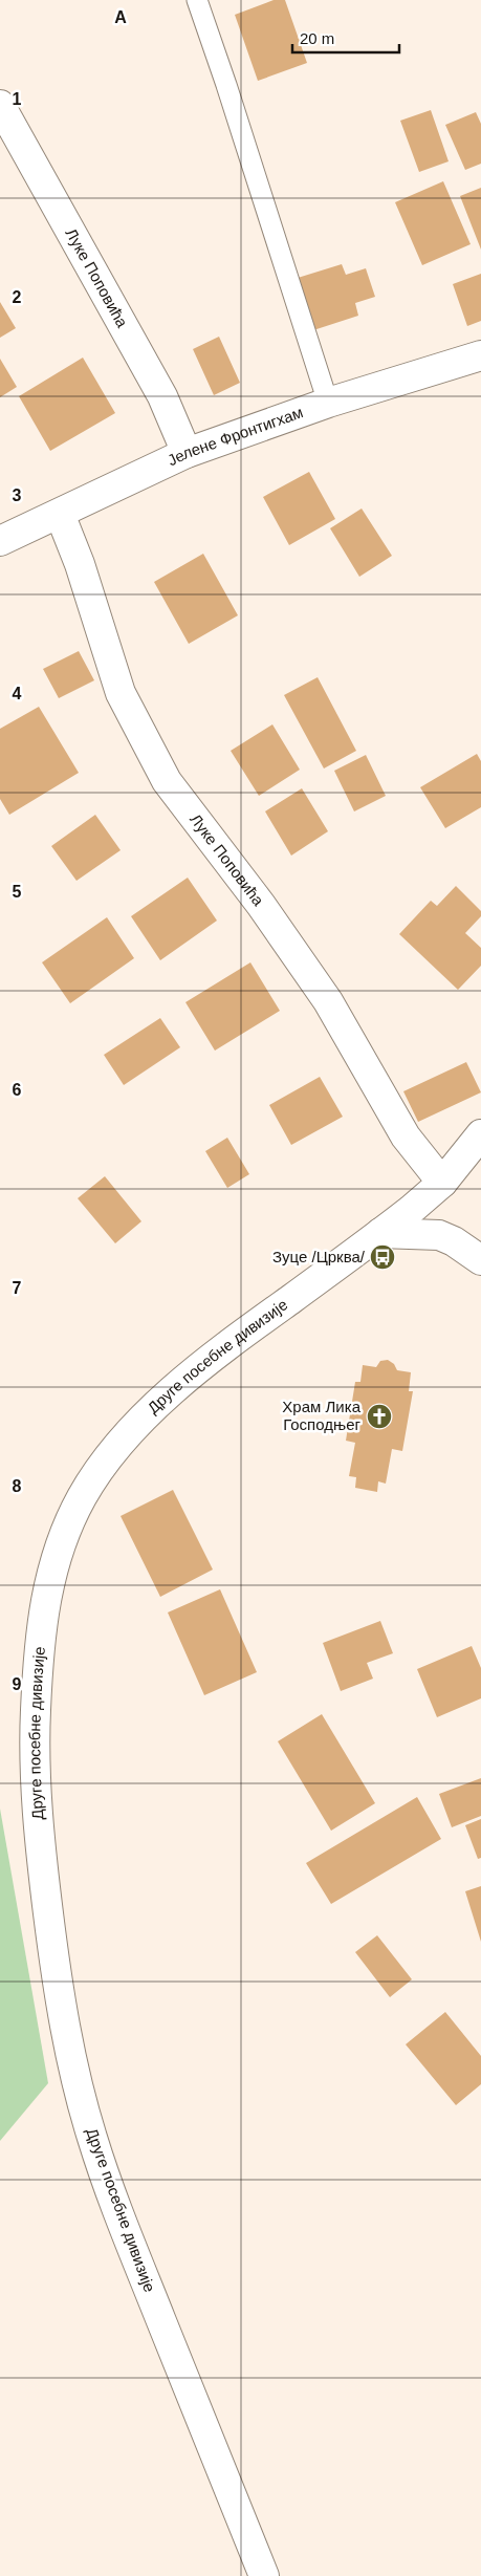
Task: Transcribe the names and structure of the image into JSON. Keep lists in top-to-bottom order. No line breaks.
{"streets":{"street":["Луке Поповића","Јелене Фронтигхам","Друге посебне дивизије"]},"crossings":[["Луке Поповића","Јелене Фронтигхам"],["Луке Поповића","Друге посебне дивизије"]],"places":{"bus stop":["Зуце /Црква/"],"church":["Храм Лика Господњег"]},"scale_bar":"20 m","grid":{"columns":["A"],"rows":["1","2","3","4","5","6","7","8","9"]}}
